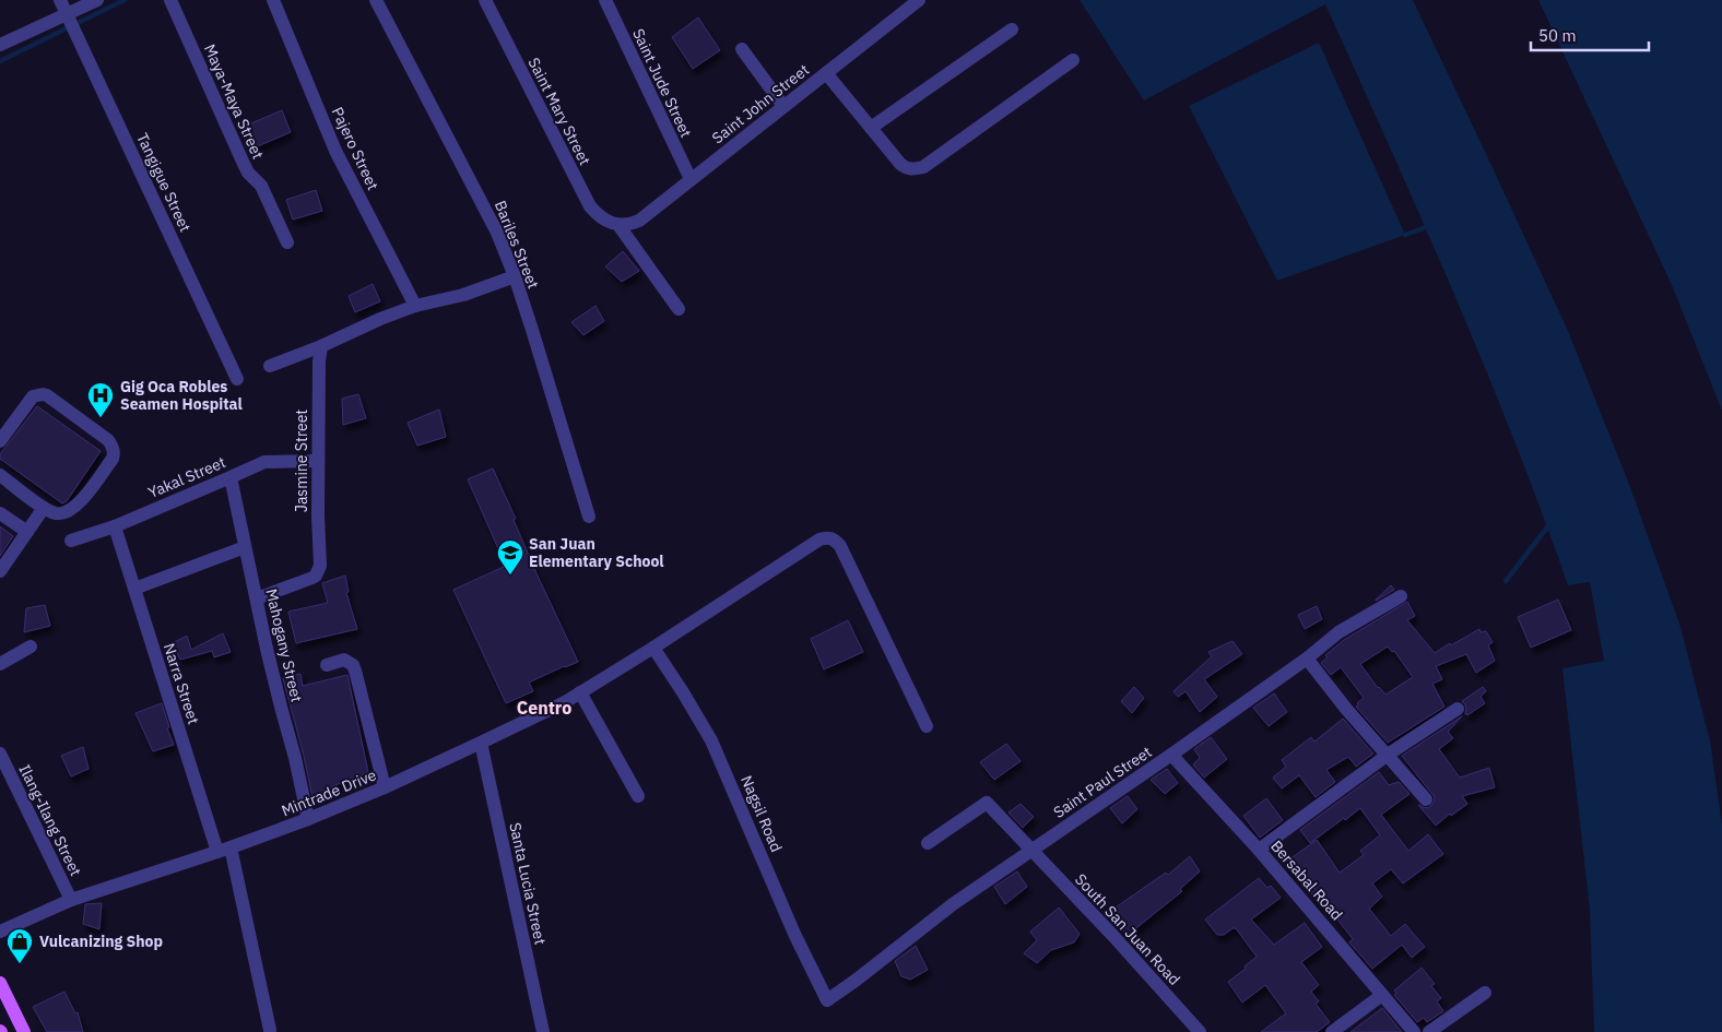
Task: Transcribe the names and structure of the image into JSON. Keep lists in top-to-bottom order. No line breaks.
{"streets":{"street":["Saint Jude Street","Maya-Maya Street","Saint John Street","Saint Mary Street","Pajero Street","Tangigue Street","Bariles Street","Jasmine Street","Yakal Street","Mahogany Street","Narra Street","Saint Paul Street","Mintrade Drive","Nagsil Road","Ilang-Ilang Street","Bersabal Road","Santa Lucia Street","South San Juan Road"]},"crossings":[["Saint Jude Street","Saint John Street"],["Saint John Street","Saint Mary Street"],["Jasmine Street","Yakal Street"],["Jasmine Street","Mahogany Street"],["Yakal Street","Mahogany Street"],["Yakal Street","Narra Street"],["Mahogany Street","Mintrade Drive"],["Narra Street","Mintrade Drive"],["Saint Paul Street","Nagsil Road"],["Saint Paul Street","Bersabal Road"],["Saint Paul Street","South San Juan Road"],["Mintrade Drive","Nagsil Road"],["Mintrade Drive","Ilang-Ilang Street"],["Mintrade Drive","Santa Lucia Street"]],"districts":["Centro"],"places":{"hospital":["Gig Oca Robles Seamen Hospital"],"school or university":["San Juan Elementary School"],"shop":["Vulcanizing Shop"]},"scale_bar":"50 m"}
